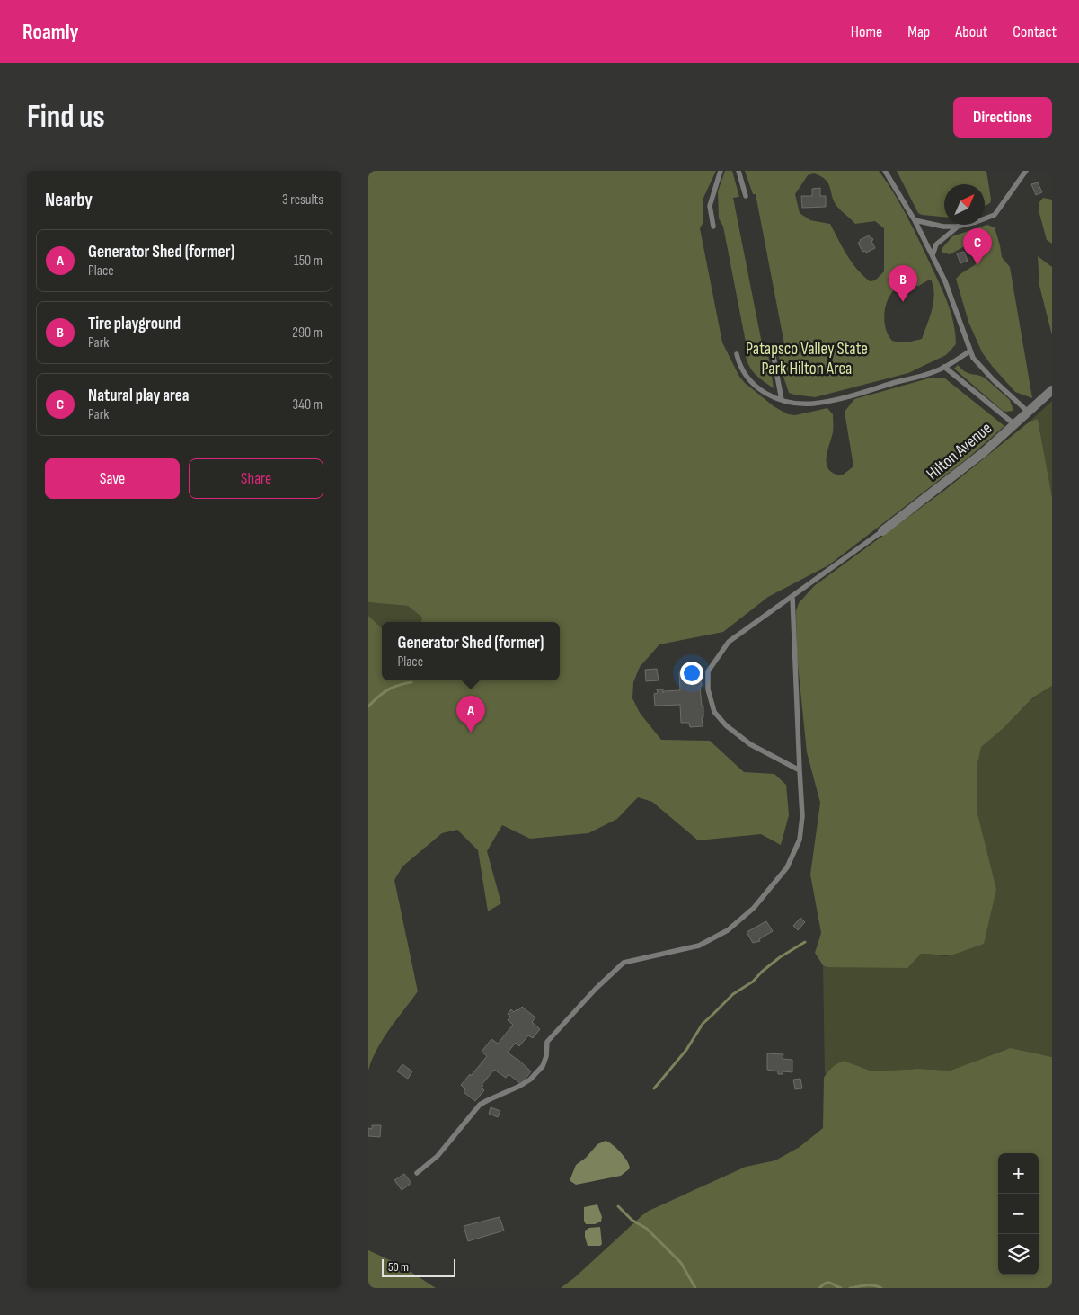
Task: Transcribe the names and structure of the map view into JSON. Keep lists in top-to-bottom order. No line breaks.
{"streets":{"street":["Hilton Avenue"]},"parks":["Patapsco Valley State Park Hilton Area"],"scale_bar":"50 m","north":"top right","page":{"header":"Roamly","nav":["Home","Map","About","Contact"],"buttons":["Directions",["Save","Share"]],"title":"Find us","heading":["Nearby","3 results"],"pins":["C","B","A"],"list":[{"mark":"A","name":"Generator Shed (former)","note":"Place","value":"150 m"},{"mark":"B","name":"Tire playground","note":"Park","value":"290 m"},{"mark":"C","name":"Natural play area","note":"Park","value":"340 m"}],"popup":["Generator Shed (former)","Place"],"map_buttons":["+","−"],"scale":"50 m"}}
